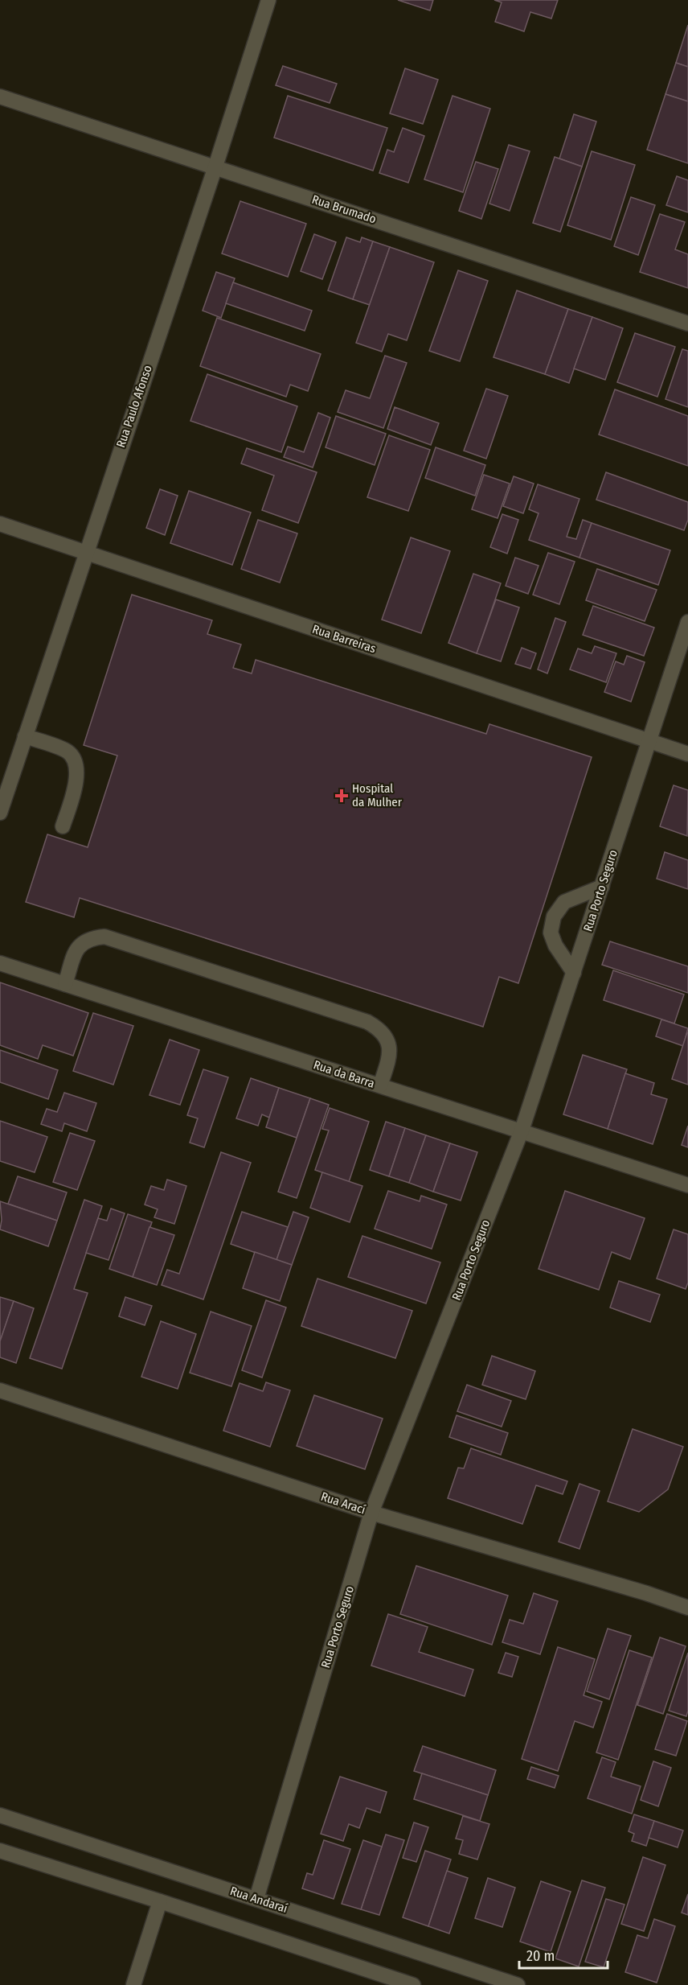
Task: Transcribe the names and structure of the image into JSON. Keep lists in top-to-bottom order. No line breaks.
{"streets":{"street":["Rua Brumado","Rua Paulo Afonso","Rua Barreiras","Rua Porto Seguro","Rua da Barra","Rua Arací","Rua Andaraí"]},"crossings":[["Rua Brumado","Rua Paulo Afonso"],["Rua Paulo Afonso","Rua Barreiras"],["Rua Barreiras","Rua Porto Seguro"],["Rua Porto Seguro","Rua da Barra"],["Rua Porto Seguro","Rua Arací"],["Rua Porto Seguro","Rua Andaraí"]],"places":{"health":["Hospital da Mulher"]},"scale_bar":"20 m"}
